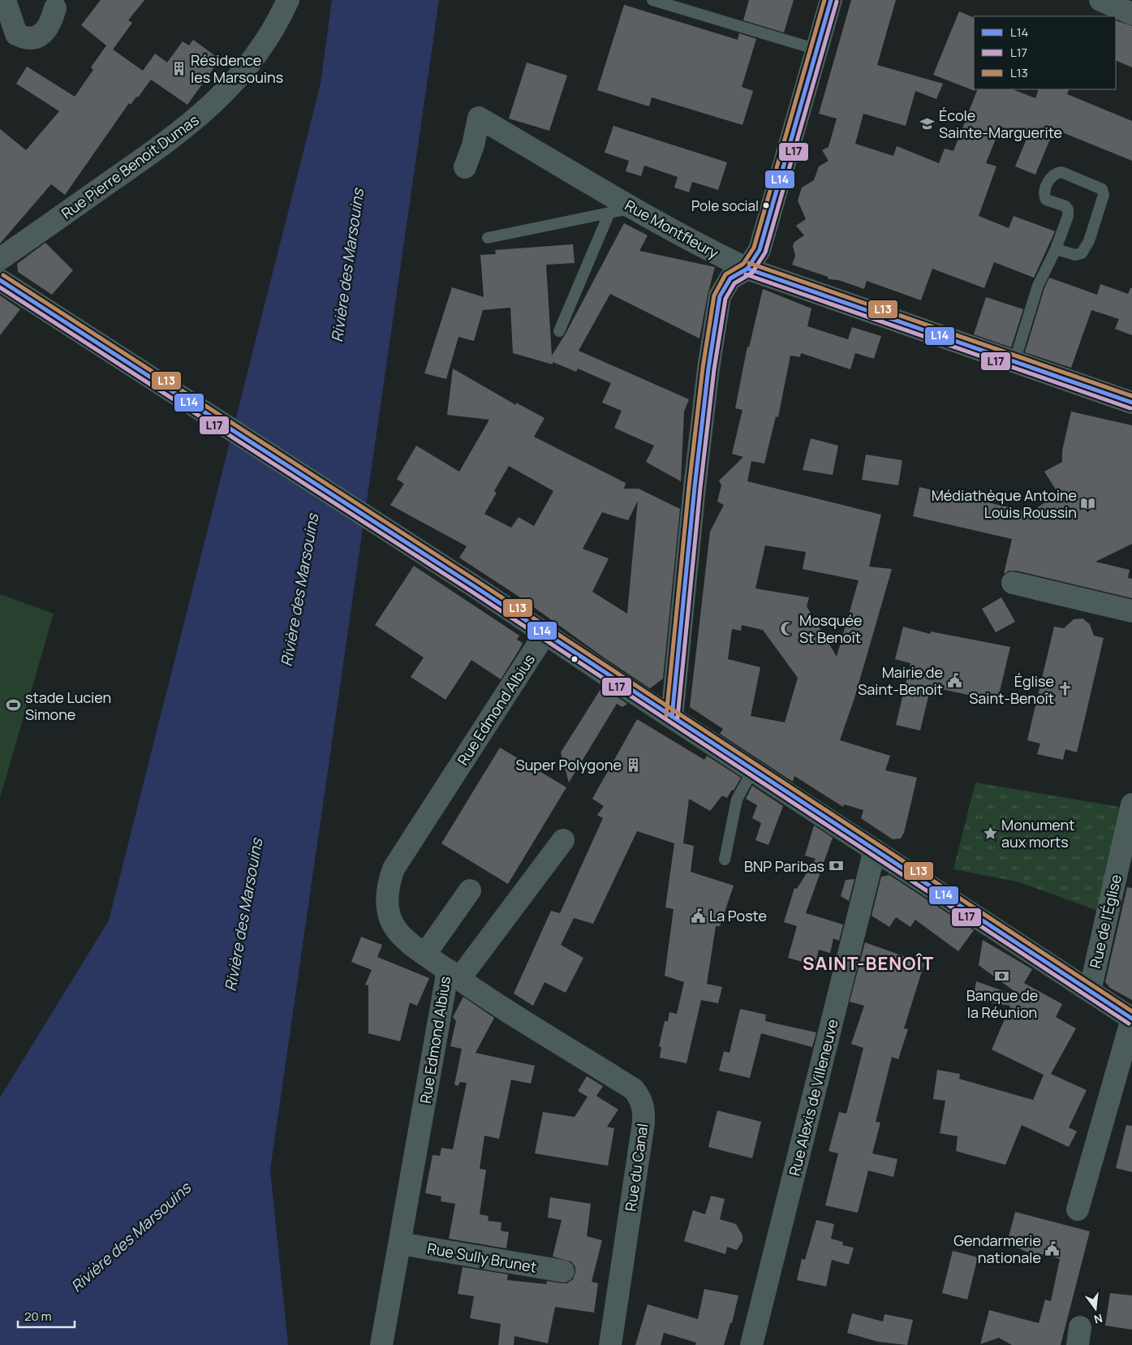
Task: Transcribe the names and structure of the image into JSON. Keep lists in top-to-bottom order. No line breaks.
{"streets":{"street":["Rue Pierre Benoit Dumas","Rue Montfleury","Rue Edmond Albius","Rue de l'Église","Rue Alexis de Villeneuve","Rue du Canal","Rue Sully Brunet"]},"crossings":[["Rue Edmond Albius","Rue du Canal"],["Rue Edmond Albius","Rue Sully Brunet"]],"districts":["SAINT-BENOÎT"],"water":["Rivière des Marsouins"],"places":{"building":["Résidence les Marsouins","Super Polygone"],"school or university":["École Sainte-Marguerite"],"other":["Pole social"],"library":["Médiathèque Antoine Louis Roussin"],"mosque":["Mosquée St Benoît"],"public building":["Mairie de Saint-Benoit","La Poste","Gendarmerie nationale"],"church":["Église Saint-Benoît"],"sports":["stade Lucien Simone"],"place":["Monument aux morts"],"bank":["BNP Paribas","Banque de la Réunion"]},"lines":["transit line L14","transit line L13","transit line L17"],"legend":["L14","L17","L13"],"scale_bar":"20 m","north":"bottom"}
